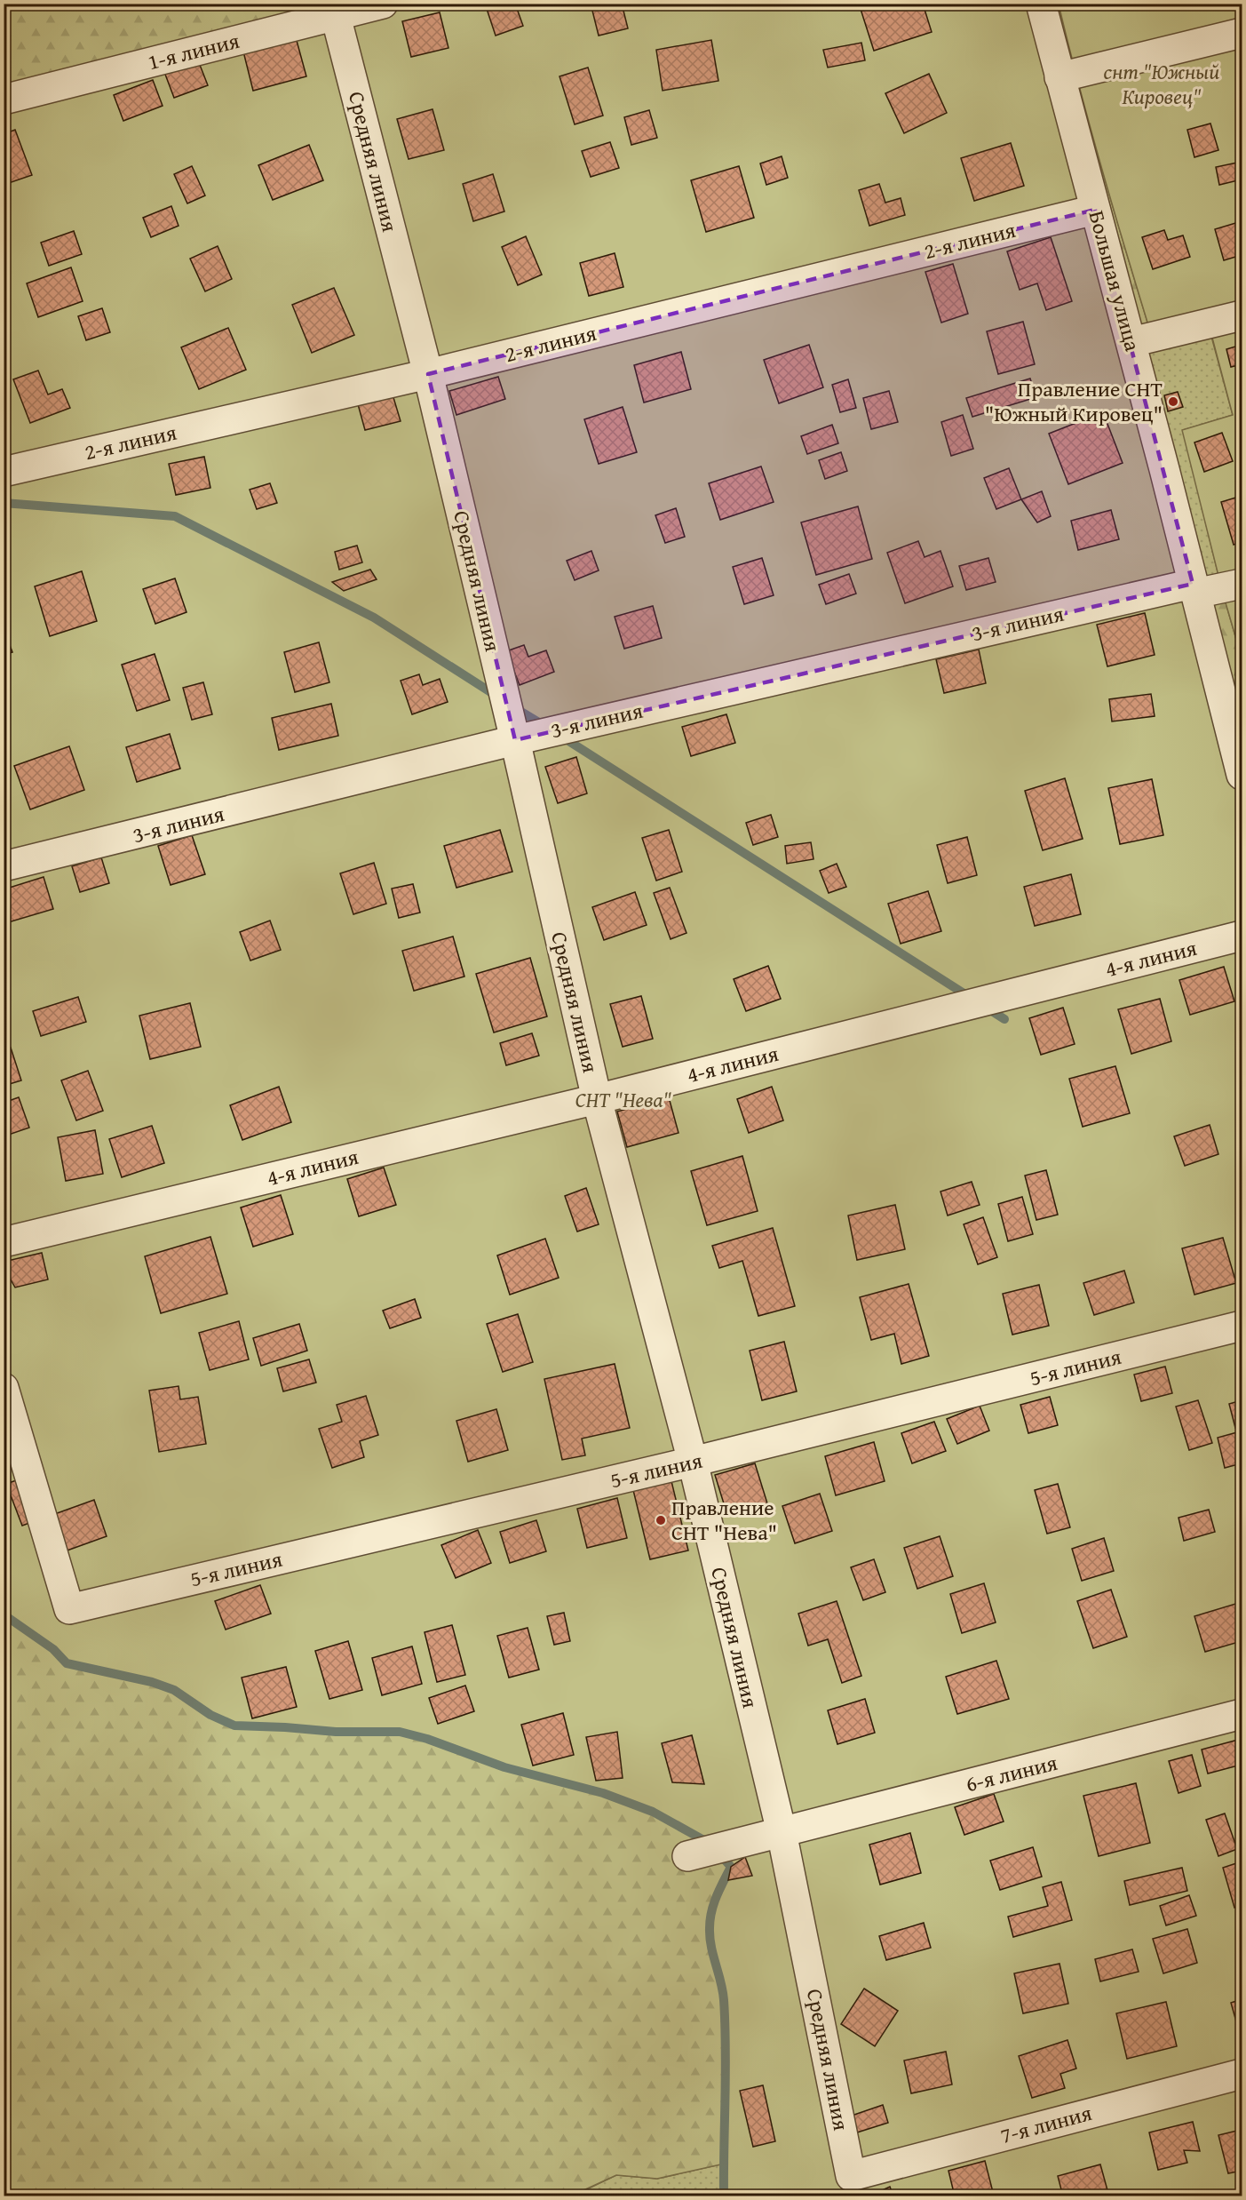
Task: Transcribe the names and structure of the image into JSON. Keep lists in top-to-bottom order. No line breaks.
{"streets":{"street":["1-я линия","Средняя линия","2-я линия","Большая улица","3-я линия","4-я линия","5-я линия","6-я линия","7-я линия"]},"crossings":[["1-я линия","Средняя линия"],["Средняя линия","2-я линия"],["Средняя линия","3-я линия"],["Средняя линия","4-я линия"],["Средняя линия","5-я линия"],["Средняя линия","6-я линия"],["Средняя линия","7-я линия"],["2-я линия","Большая улица"],["Большая улица","3-я линия"]],"parks":["снт \"Южный Кировец\"","СНТ \"Нева\""],"places":["Правление СНТ \"Южный Кировец\"","Правление СНТ \"Нева\""]}
